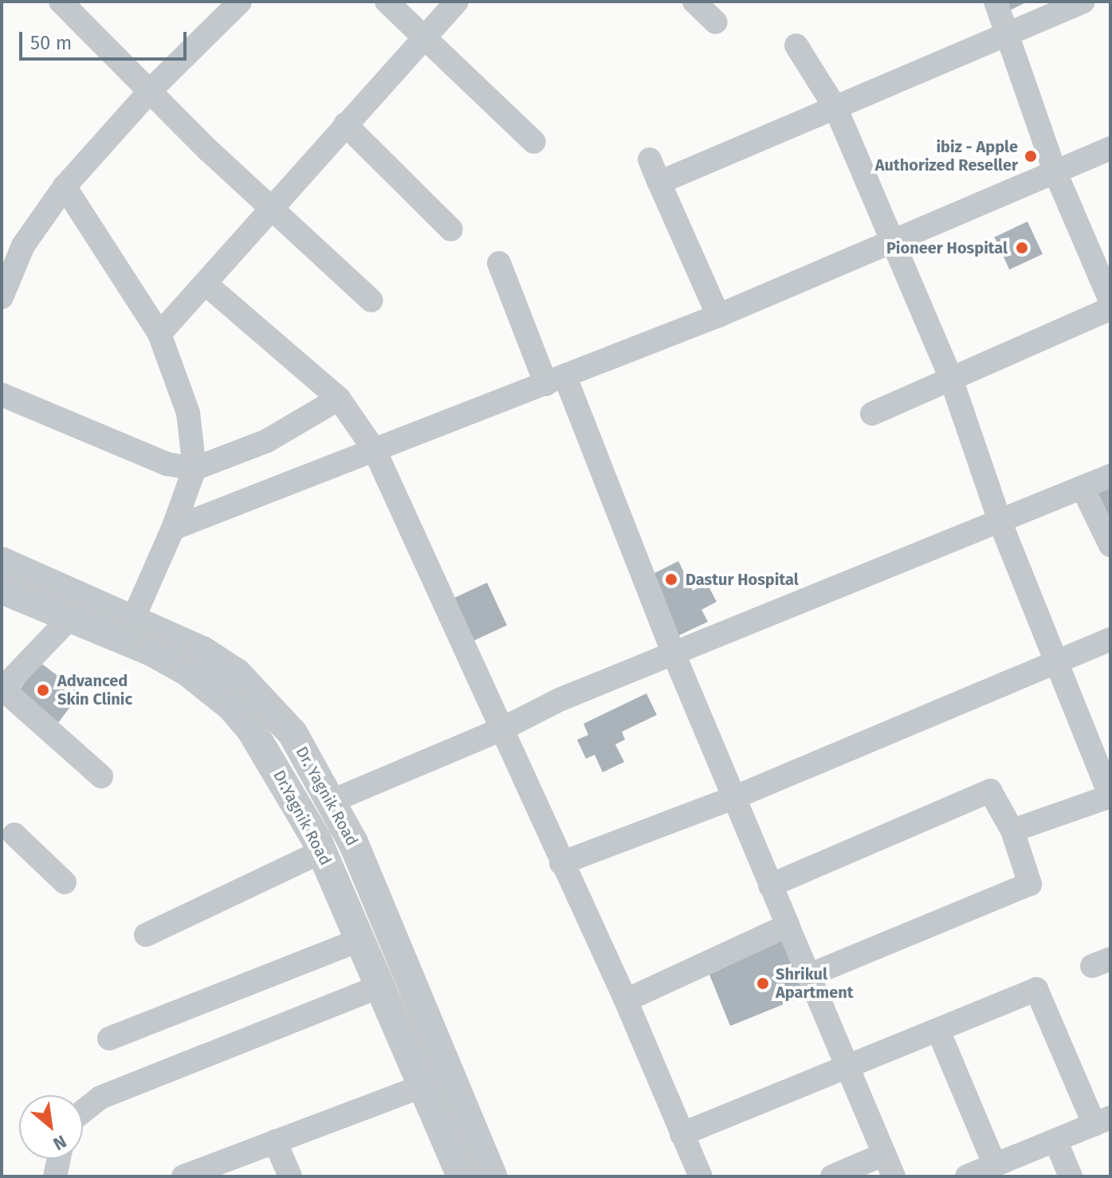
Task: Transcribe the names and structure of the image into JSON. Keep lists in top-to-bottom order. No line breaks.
{"streets":{"street":["Dr. Yagnik Road","Dr.Yagnik Road"]},"crossings":[["Dr. Yagnik Road","Dr.Yagnik Road"]],"places":["ibiz - Apple Authorized Reseller","Pioneer Hospital","Dastur Hospital","Advanced Skin Clinic","Shrikul Apartment"],"scale_bar":"50 m","north":"bottom right"}
